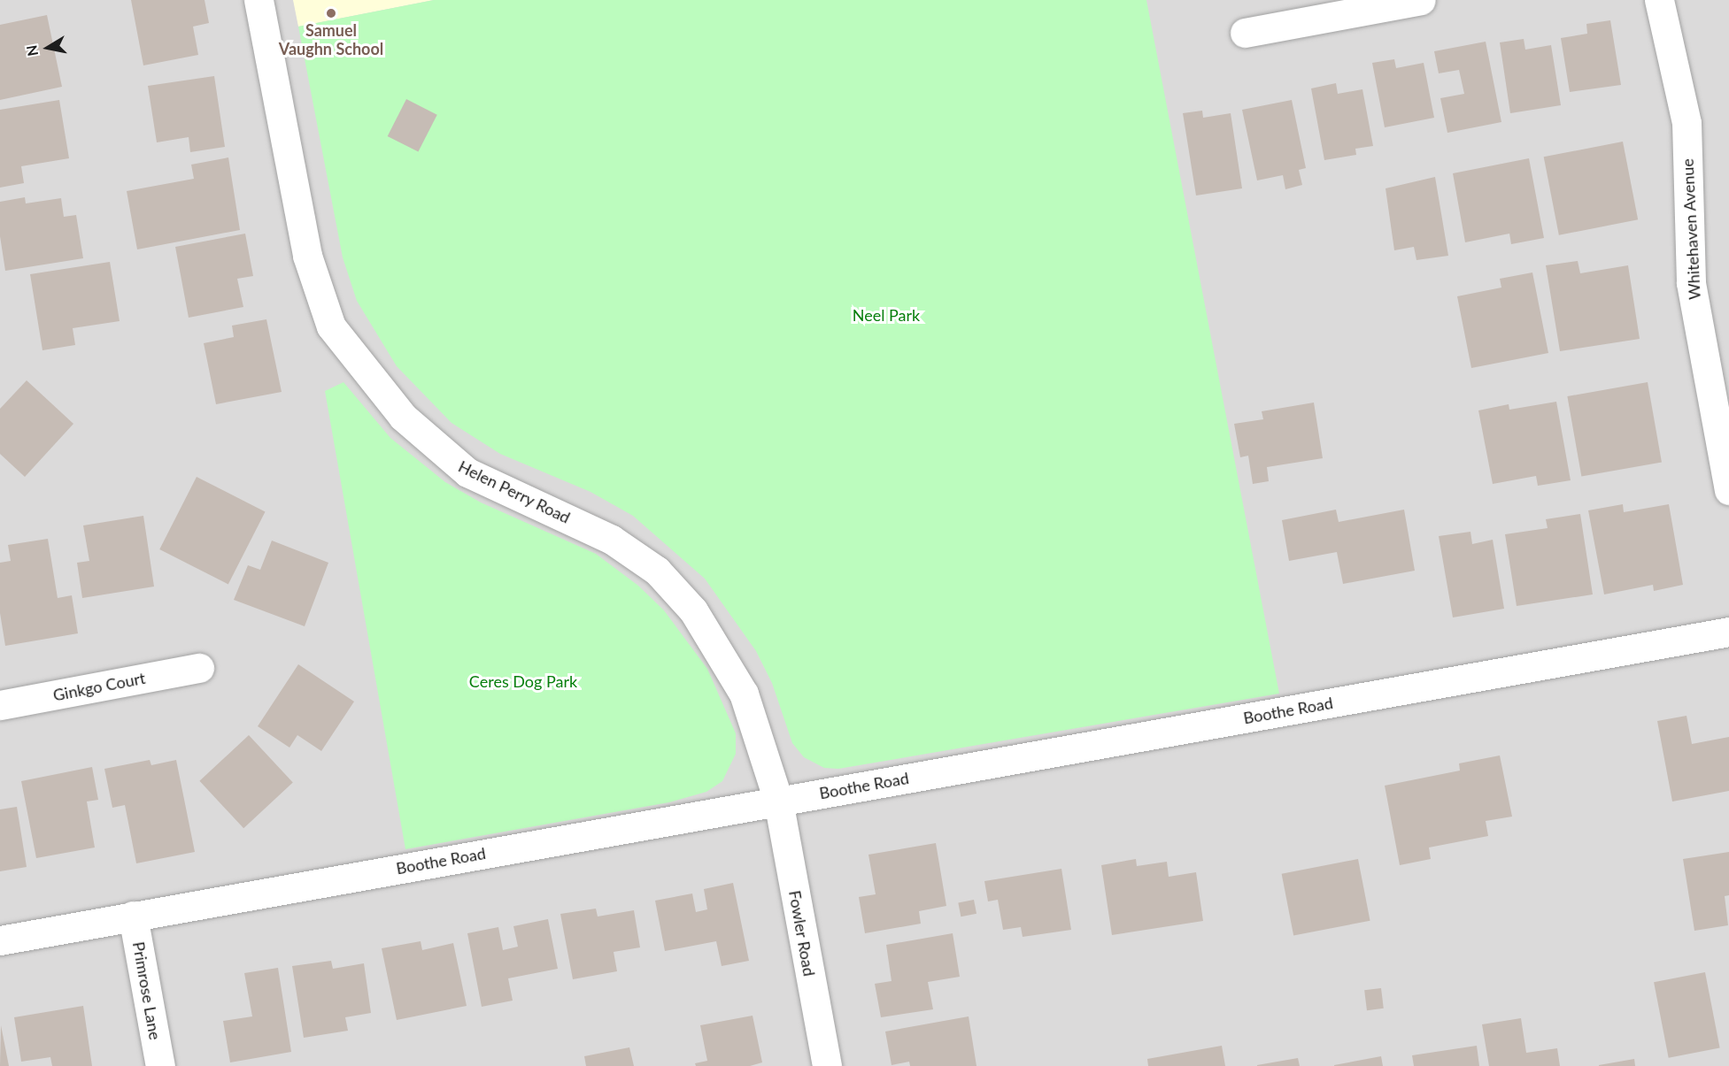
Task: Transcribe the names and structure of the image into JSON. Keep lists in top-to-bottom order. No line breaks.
{"streets":{"street":["Whitehaven Avenue","Helen Perry Road","Ginkgo Court","Boothe Road","Fowler Road","Primrose Lane"]},"crossings":[["Helen Perry Road","Boothe Road"],["Helen Perry Road","Fowler Road"],["Boothe Road","Fowler Road"],["Boothe Road","Primrose Lane"]],"parks":["Neel Park","Ceres Dog Park"],"places":["Samuel Vaughn School"],"north":"left"}
